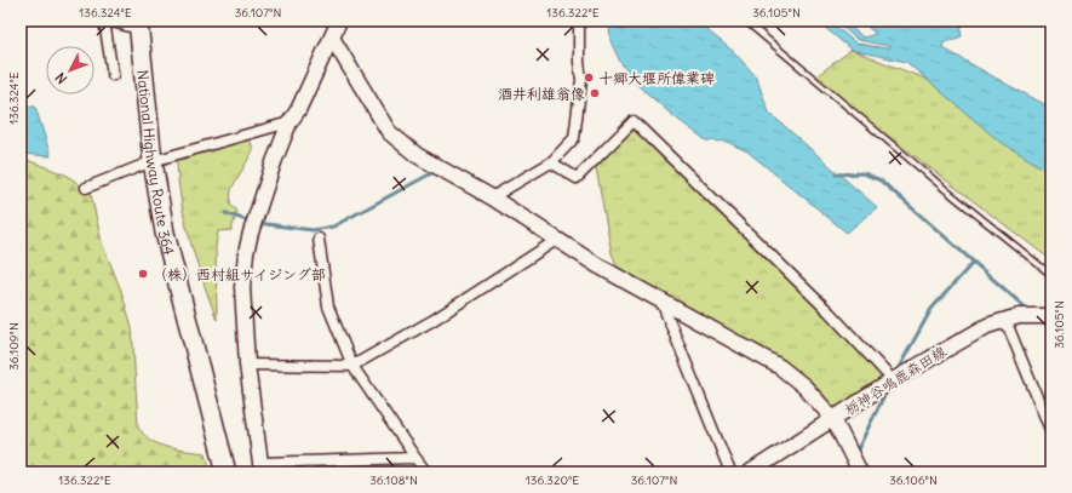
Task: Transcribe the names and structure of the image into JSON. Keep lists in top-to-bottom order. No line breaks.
{"streets":{"highway":["National Highway Route 364"],"street":["栃神谷鳴鹿森田線"]},"places":["十郷大堰所偉業碑","酒井利雄翁像","（株）西村組サイジング部"],"north":"bottom left","coordinates":["136.324°E","36.107°N","136.322°E","36.105°N","36.109°N","36.108°N","136.320°E","36.106°N"]}
